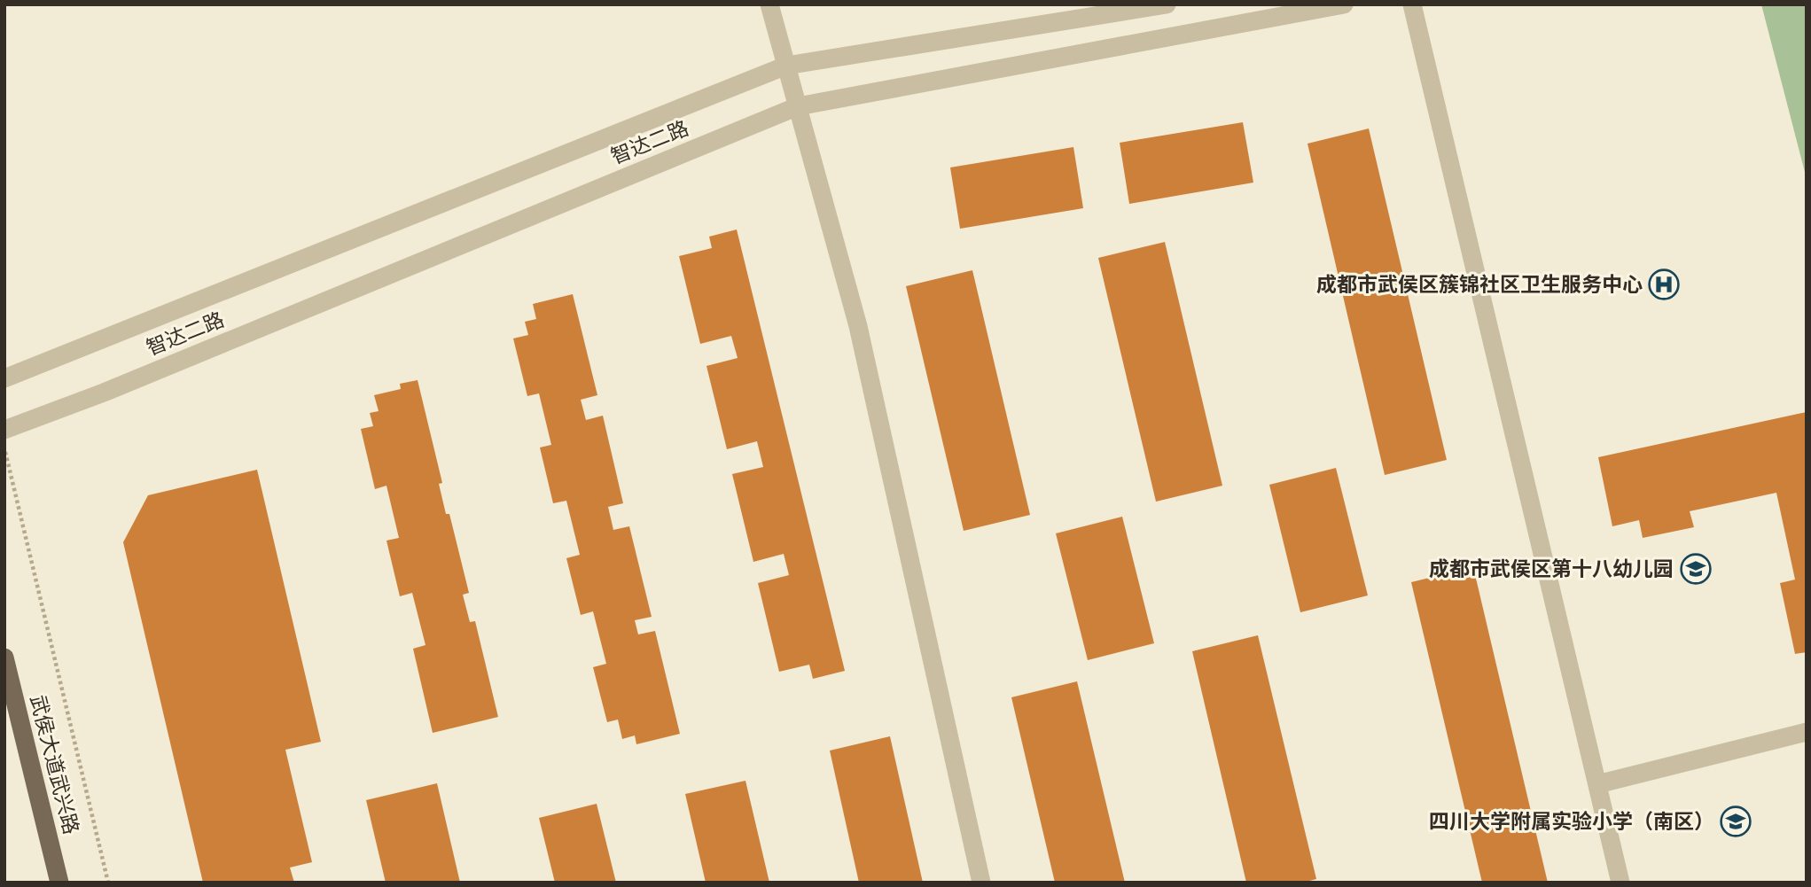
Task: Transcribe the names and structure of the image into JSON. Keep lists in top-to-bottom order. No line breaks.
{"streets":{"main road":["武侯大道武兴路"],"street":["智达二路"]},"places":{"hospital":["成都市武侯区簇锦社区卫生服务中心"],"school or university":["成都市武侯区第十八幼儿园","四川大学附属实验小学（南区）"]}}
